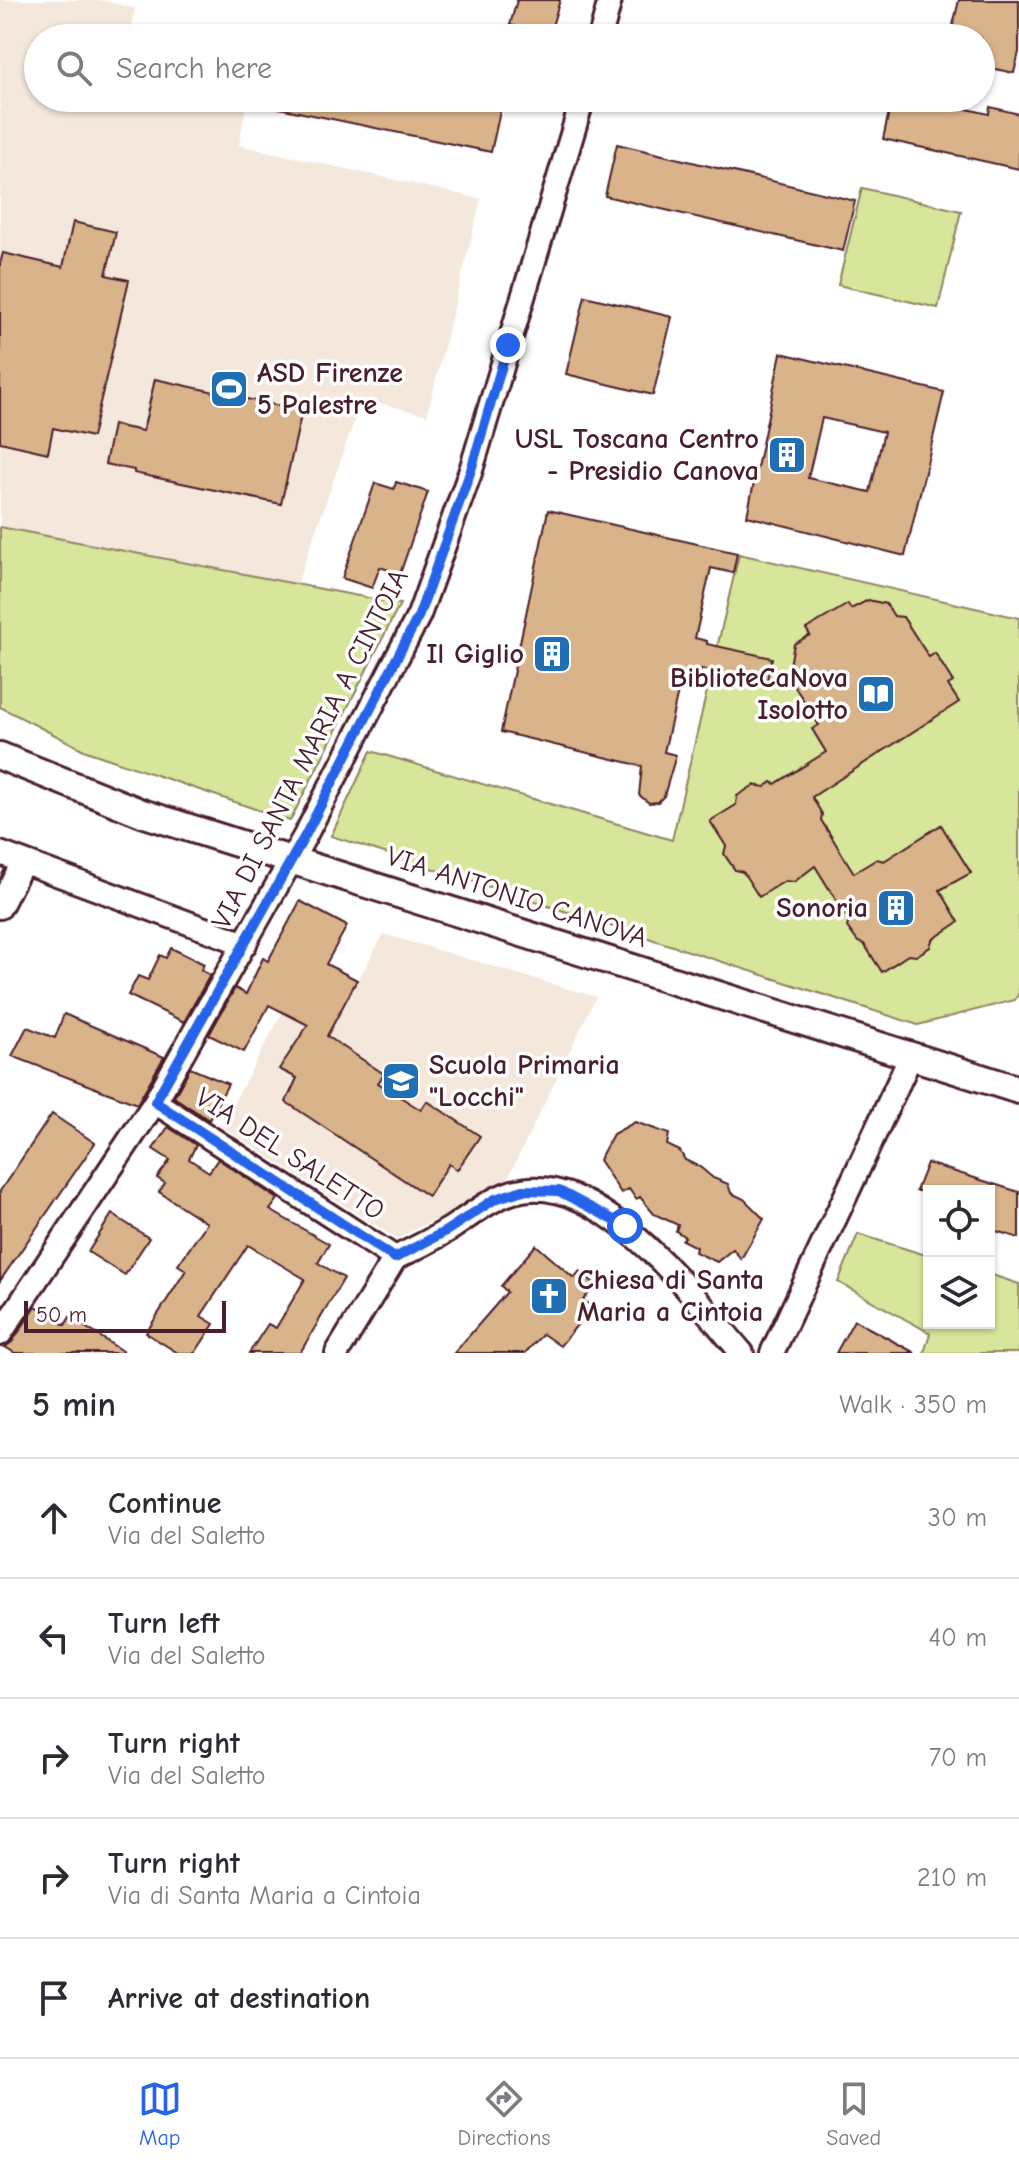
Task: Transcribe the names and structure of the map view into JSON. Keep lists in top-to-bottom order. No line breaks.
{"streets":{"street":["VIA DI SANTA MARIA A CINTOIA","VIA ANTONIO CANOVA","VIA DEL SALETTO"]},"crossings":[["VIA DI SANTA MARIA A CINTOIA","VIA ANTONIO CANOVA"],["VIA DI SANTA MARIA A CINTOIA","VIA DEL SALETTO"]],"places":{"sports":["ASD Firenze 5 Palestre"],"building":["USL Toscana Centro - Presidio Canova","Il Giglio","Sonoria"],"library":["BiblioteCaNova Isolotto"],"school or university":["Scuola Primaria \"Locchi\""],"church":["Chiesa di Santa Maria a Cintoia"]},"scale_bar":"50 m","page":{"search":"Search here","scale":"50 m","heading":["5 min","Walk · 350 m"],"list":[["Continue","Via del Saletto","30 m"],["Turn left","Via del Saletto","40 m"],["Turn right","Via del Saletto","70 m"],["Turn right","Via di Santa Maria a Cintoia","210 m"],"Arrive at destination"],"nav":["Map","Directions","Saved"]}}
